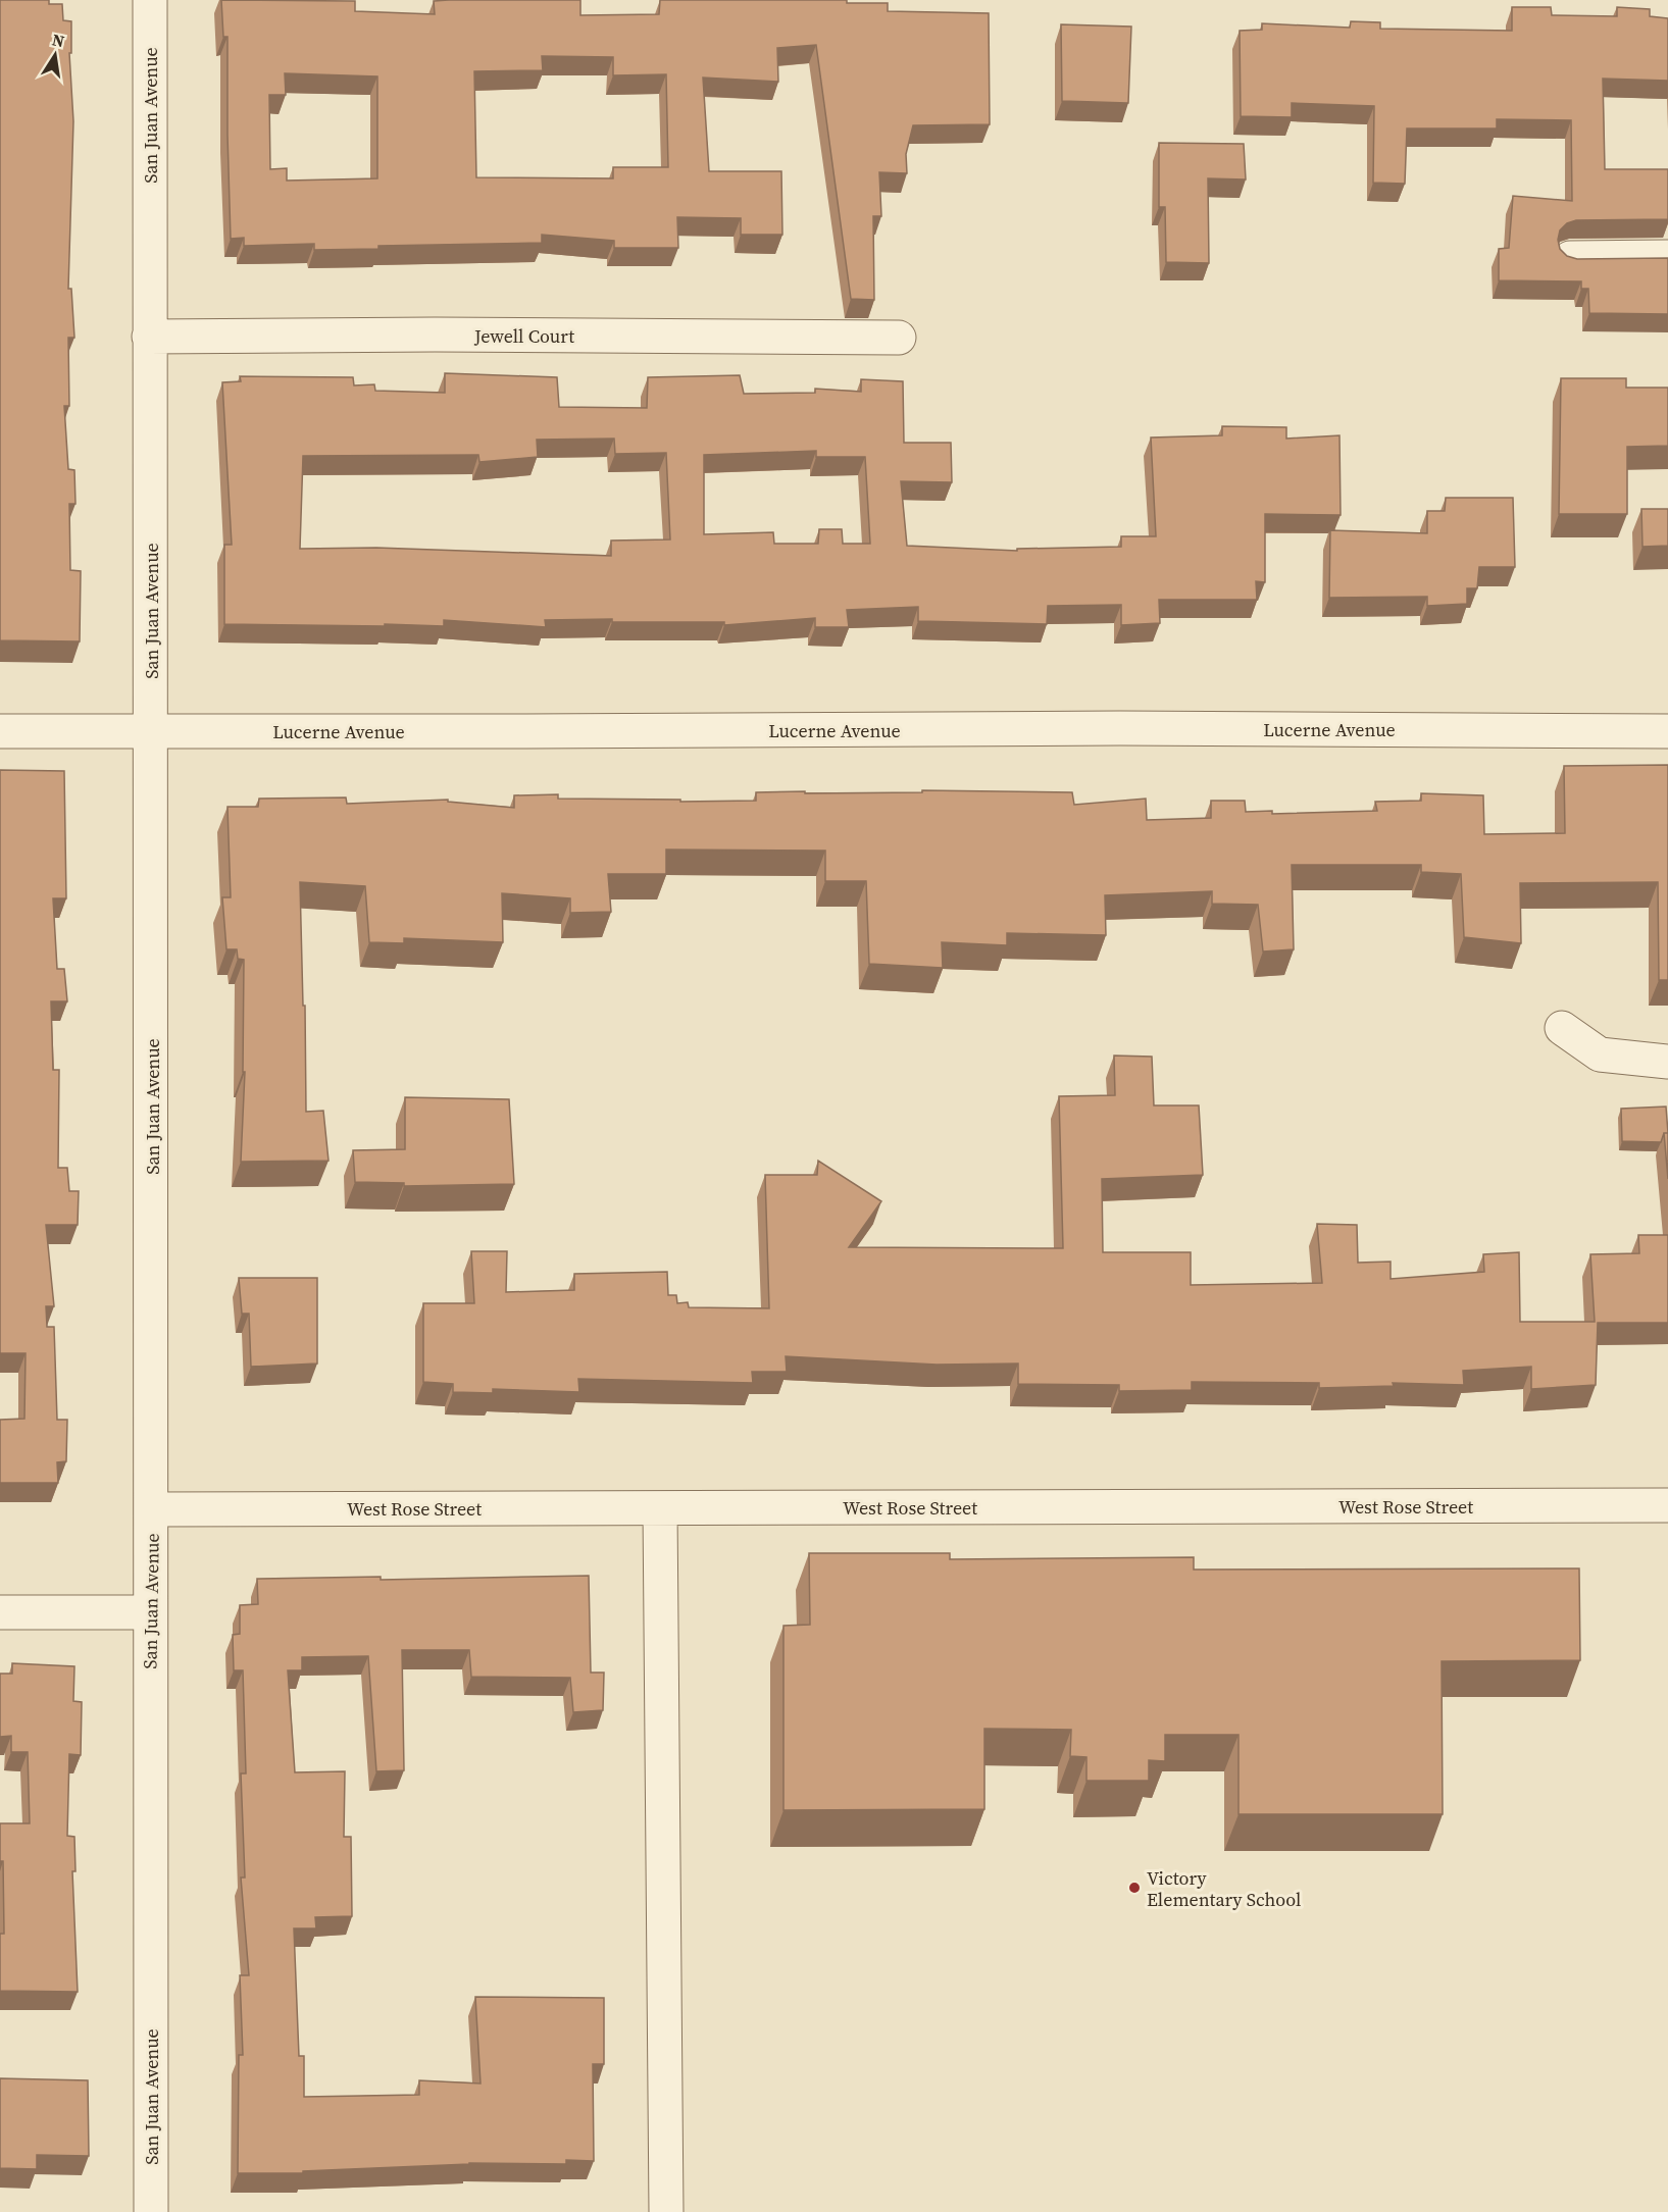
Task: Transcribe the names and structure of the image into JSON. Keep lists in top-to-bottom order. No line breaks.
{"streets":{"street":["San Juan Avenue","Jewell Court","Lucerne Avenue","West Rose Street"]},"crossings":[["San Juan Avenue","Jewell Court"],["San Juan Avenue","Lucerne Avenue"],["San Juan Avenue","West Rose Street"]],"places":["Victory Elementary School"],"north":"top"}
